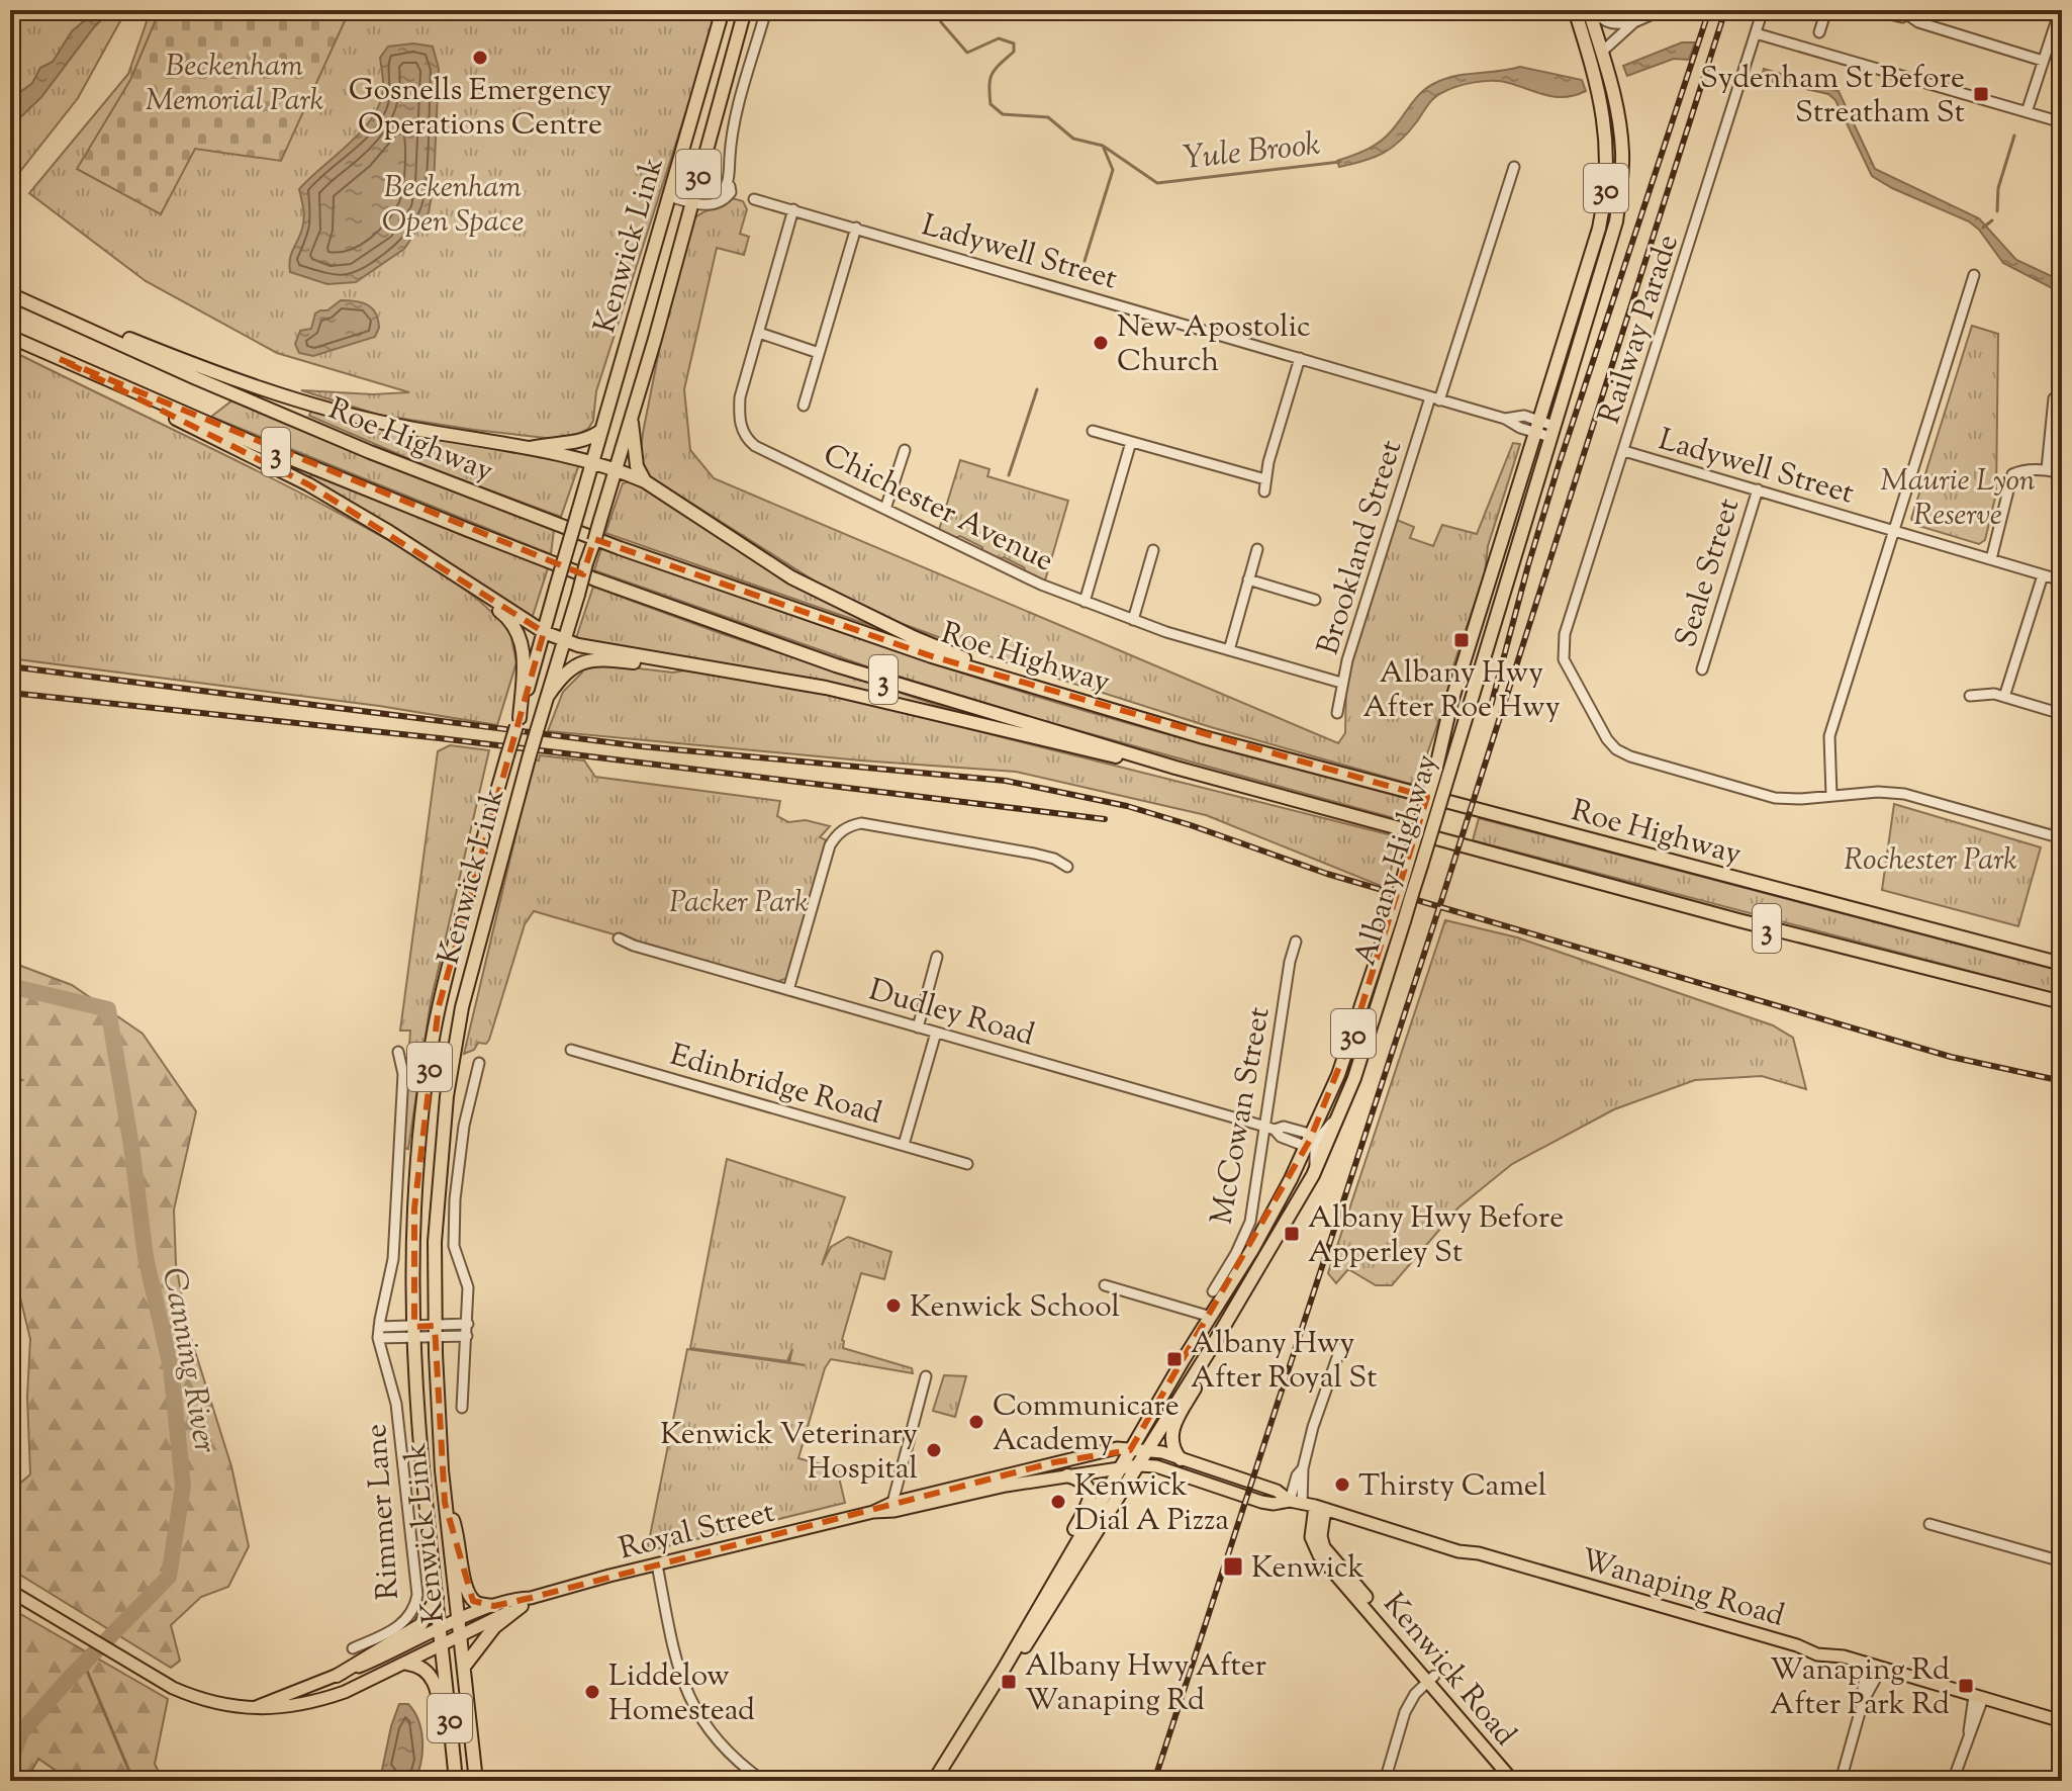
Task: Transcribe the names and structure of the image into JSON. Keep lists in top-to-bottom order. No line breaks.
{"streets":{"highway":["30","Kenwick Link","Roe Highway","3","Albany Highway"],"main road":["Royal Street","Wanaping Road","Kenwick Road"],"street":["Ladywell Street","Railway Parade","Chichester Avenue","Brookland Street","Seale Street","Dudley Road","Edinbridge Road","McCowan Street","Rimmer Lane"]},"crossings":[["Kenwick Link","Royal Street"],["Ladywell Street","Railway Parade"],["Ladywell Street","Chichester Avenue"],["Ladywell Street","Brookland Street"],["Ladywell Street","Seale Street"],["Ladywell Street","Albany Highway"],["Chichester Avenue","Brookland Street"],["Albany Highway","Dudley Road"],["Albany Highway","Royal Street"],["Albany Highway","Wanaping Road"],["Dudley Road","McCowan Street"],["Royal Street","Wanaping Road"],["Wanaping Road","Kenwick Road"]],"water":["Yule Brook","Canning River"],"parks":["Beckenham Memorial Park","Beckenham Open Space","Maurie Lyon Reserve","Rochester Park","Packer Park"],"places":{"other":["Gosnells Emergency Operations Centre","New Apostolic Church","Kenwick School","Communicare Academy","Kenwick Veterinary Hospital","Thirsty Camel","Kenwick Dial A Pizza","Liddelow Homestead"],"transit":["Sydenham St Before Streatham St","Albany Hwy After Roe Hwy","Albany Hwy Before Apperley St","Albany Hwy After Royal St","Kenwick","Albany Hwy After Wanaping Rd","Wanaping Rd After Park Rd"]}}
